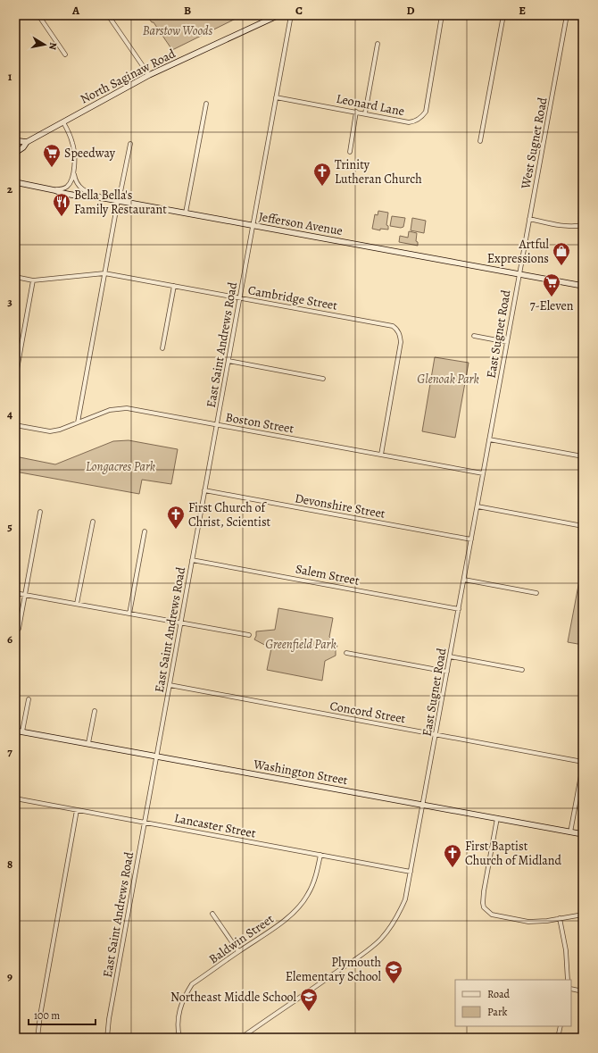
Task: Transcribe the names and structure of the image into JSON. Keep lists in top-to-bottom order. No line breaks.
{"streets":{"street":["North Saginaw Road","Leonard Lane","West Sugnet Road","Jefferson Avenue","Cambridge Street","East Sugnet Road","East Saint Andrews Road","Boston Street","Devonshire Street","Salem Street","Concord Street","Washington Street","Lancaster Street","Baldwin Street"]},"crossings":[["Leonard Lane","East Saint Andrews Road"],["West Sugnet Road","Jefferson Avenue"],["West Sugnet Road","East Sugnet Road"],["Jefferson Avenue","East Sugnet Road"],["Jefferson Avenue","East Saint Andrews Road"],["Cambridge Street","East Saint Andrews Road"],["Cambridge Street","Boston Street"],["East Sugnet Road","Boston Street"],["East Sugnet Road","Devonshire Street"],["East Sugnet Road","Salem Street"],["East Sugnet Road","Concord Street"],["East Sugnet Road","Washington Street"],["East Sugnet Road","Lancaster Street"],["East Saint Andrews Road","Boston Street"],["East Saint Andrews Road","Devonshire Street"],["East Saint Andrews Road","Salem Street"],["East Saint Andrews Road","Concord Street"],["East Saint Andrews Road","Washington Street"],["East Saint Andrews Road","Lancaster Street"],["Lancaster Street","Baldwin Street"]],"parks":["Barstow Woods","Glenoak Park","Longacres Park","Greenfield Park"],"places":{"supermarket":["Speedway","7-Eleven"],"church":["Trinity Lutheran Church","First Church of Christ, Scientist","First Baptist Church of Midland"],"restaurant":["Bella Bella's Family Restaurant"],"shop":["Artful Expressions"],"school or university":["Plymouth Elementary School","Northeast Middle School"]},"legend":["Road","Park"],"scale_bar":"100 m","north":"right","grid":{"columns":["A","B","C","D","E"],"rows":["1","2","3","4","5","6","7","8","9"]}}
